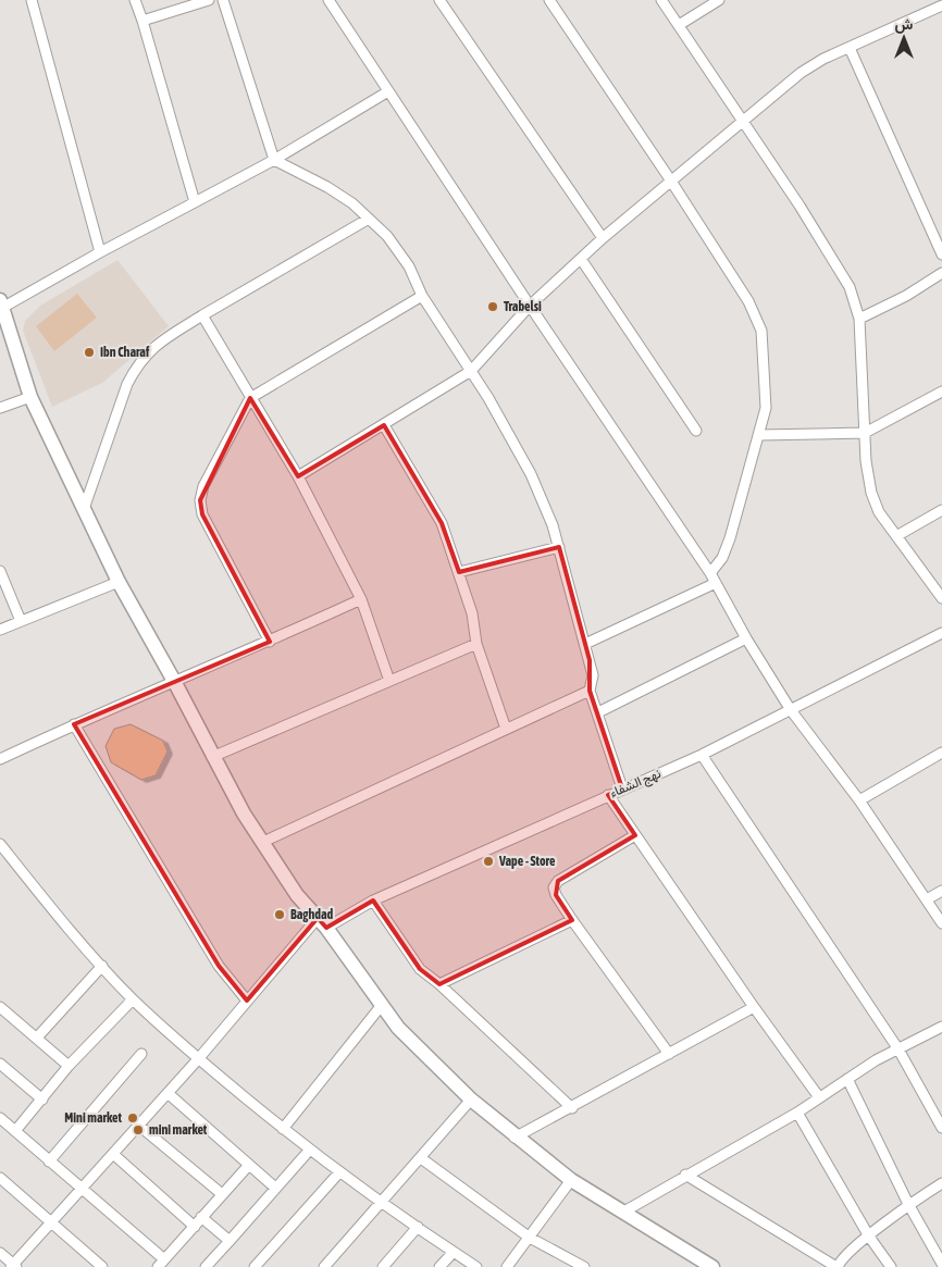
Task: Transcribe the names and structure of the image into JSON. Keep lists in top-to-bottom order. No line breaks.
{"streets":{"street":["نهج الشفاء"]},"places":["Trabelsi","Ibn Charaf","Vape - Store","Baghdad","Mini market","mini market"],"north":"top"}
